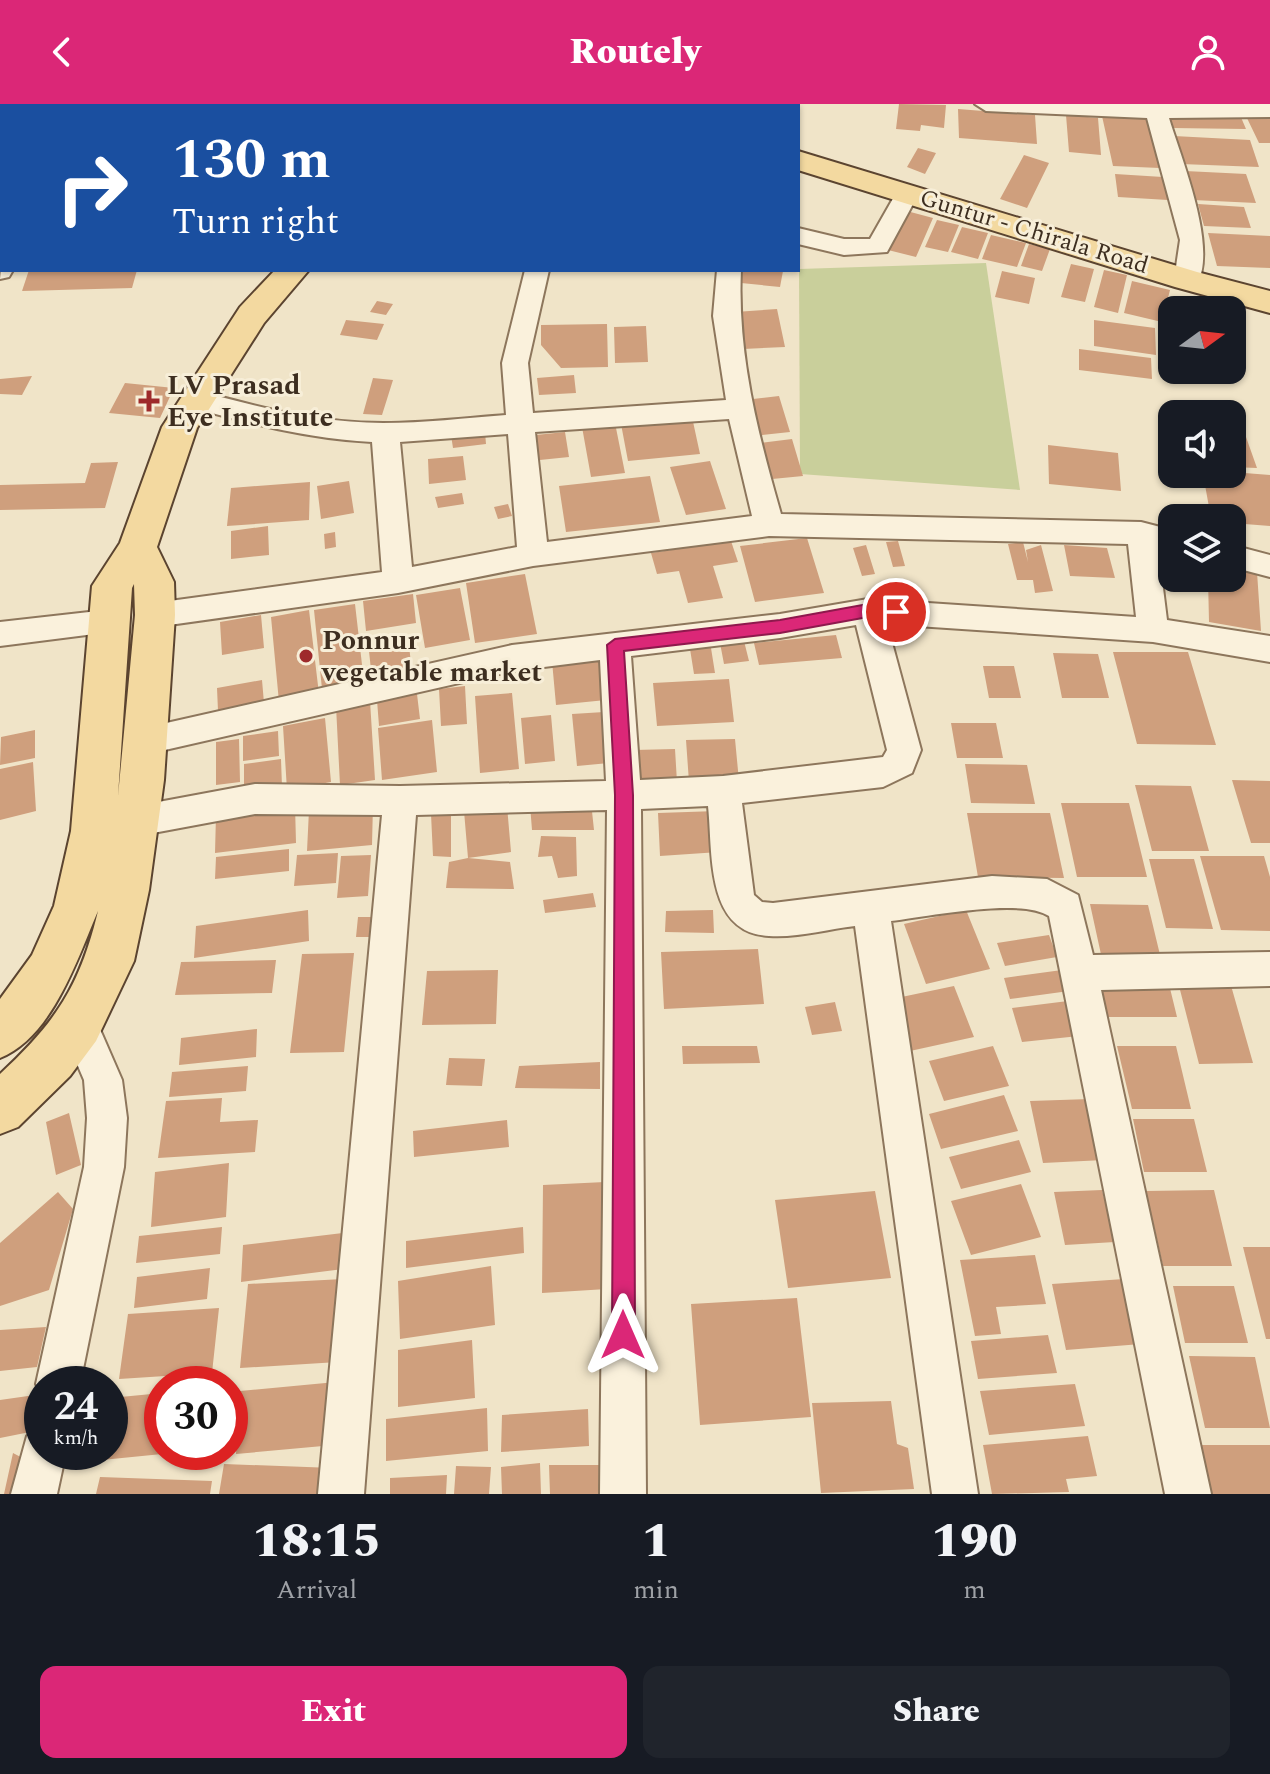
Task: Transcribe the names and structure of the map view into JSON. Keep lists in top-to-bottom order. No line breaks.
{"streets":{"main road":["Guntur - Chirala Road"]},"places":{"health":["LV Prasad Eye Institute"],"other":["Ponnur vegetable market"]},"north":"right","page":{"header":"Routely","turn":["130 m","Turn right"],"speed":"24 km/h","limit":"30","eta":["18:15","Arrival","1","min","190","m"],"buttons":["Exit","Share"]}}
